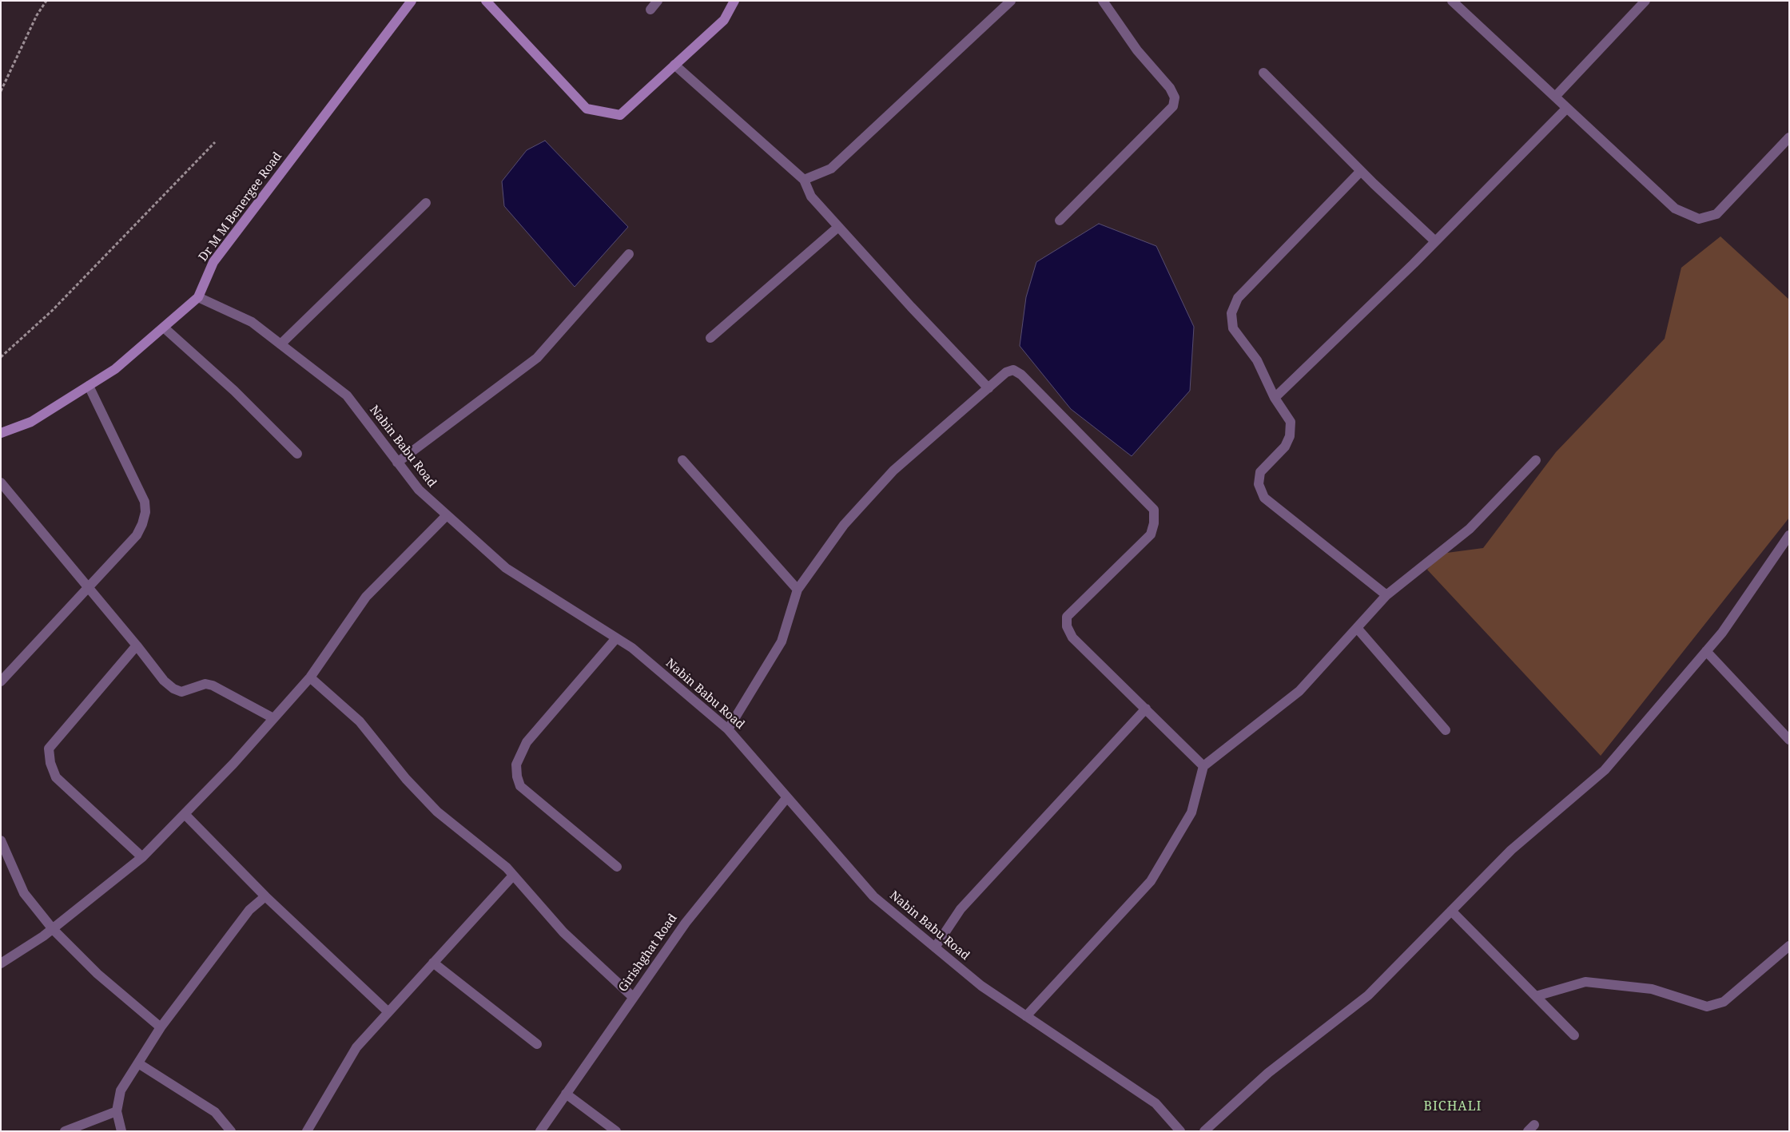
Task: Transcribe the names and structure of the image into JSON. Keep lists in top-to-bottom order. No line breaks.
{"streets":{"street":["Dr M M Benergee Road","Nabin Babu Road","Girishghat Road"]},"crossings":[["Dr M M Benergee Road","Nabin Babu Road"],["Nabin Babu Road","Girishghat Road"]],"districts":["BICHALI"]}
